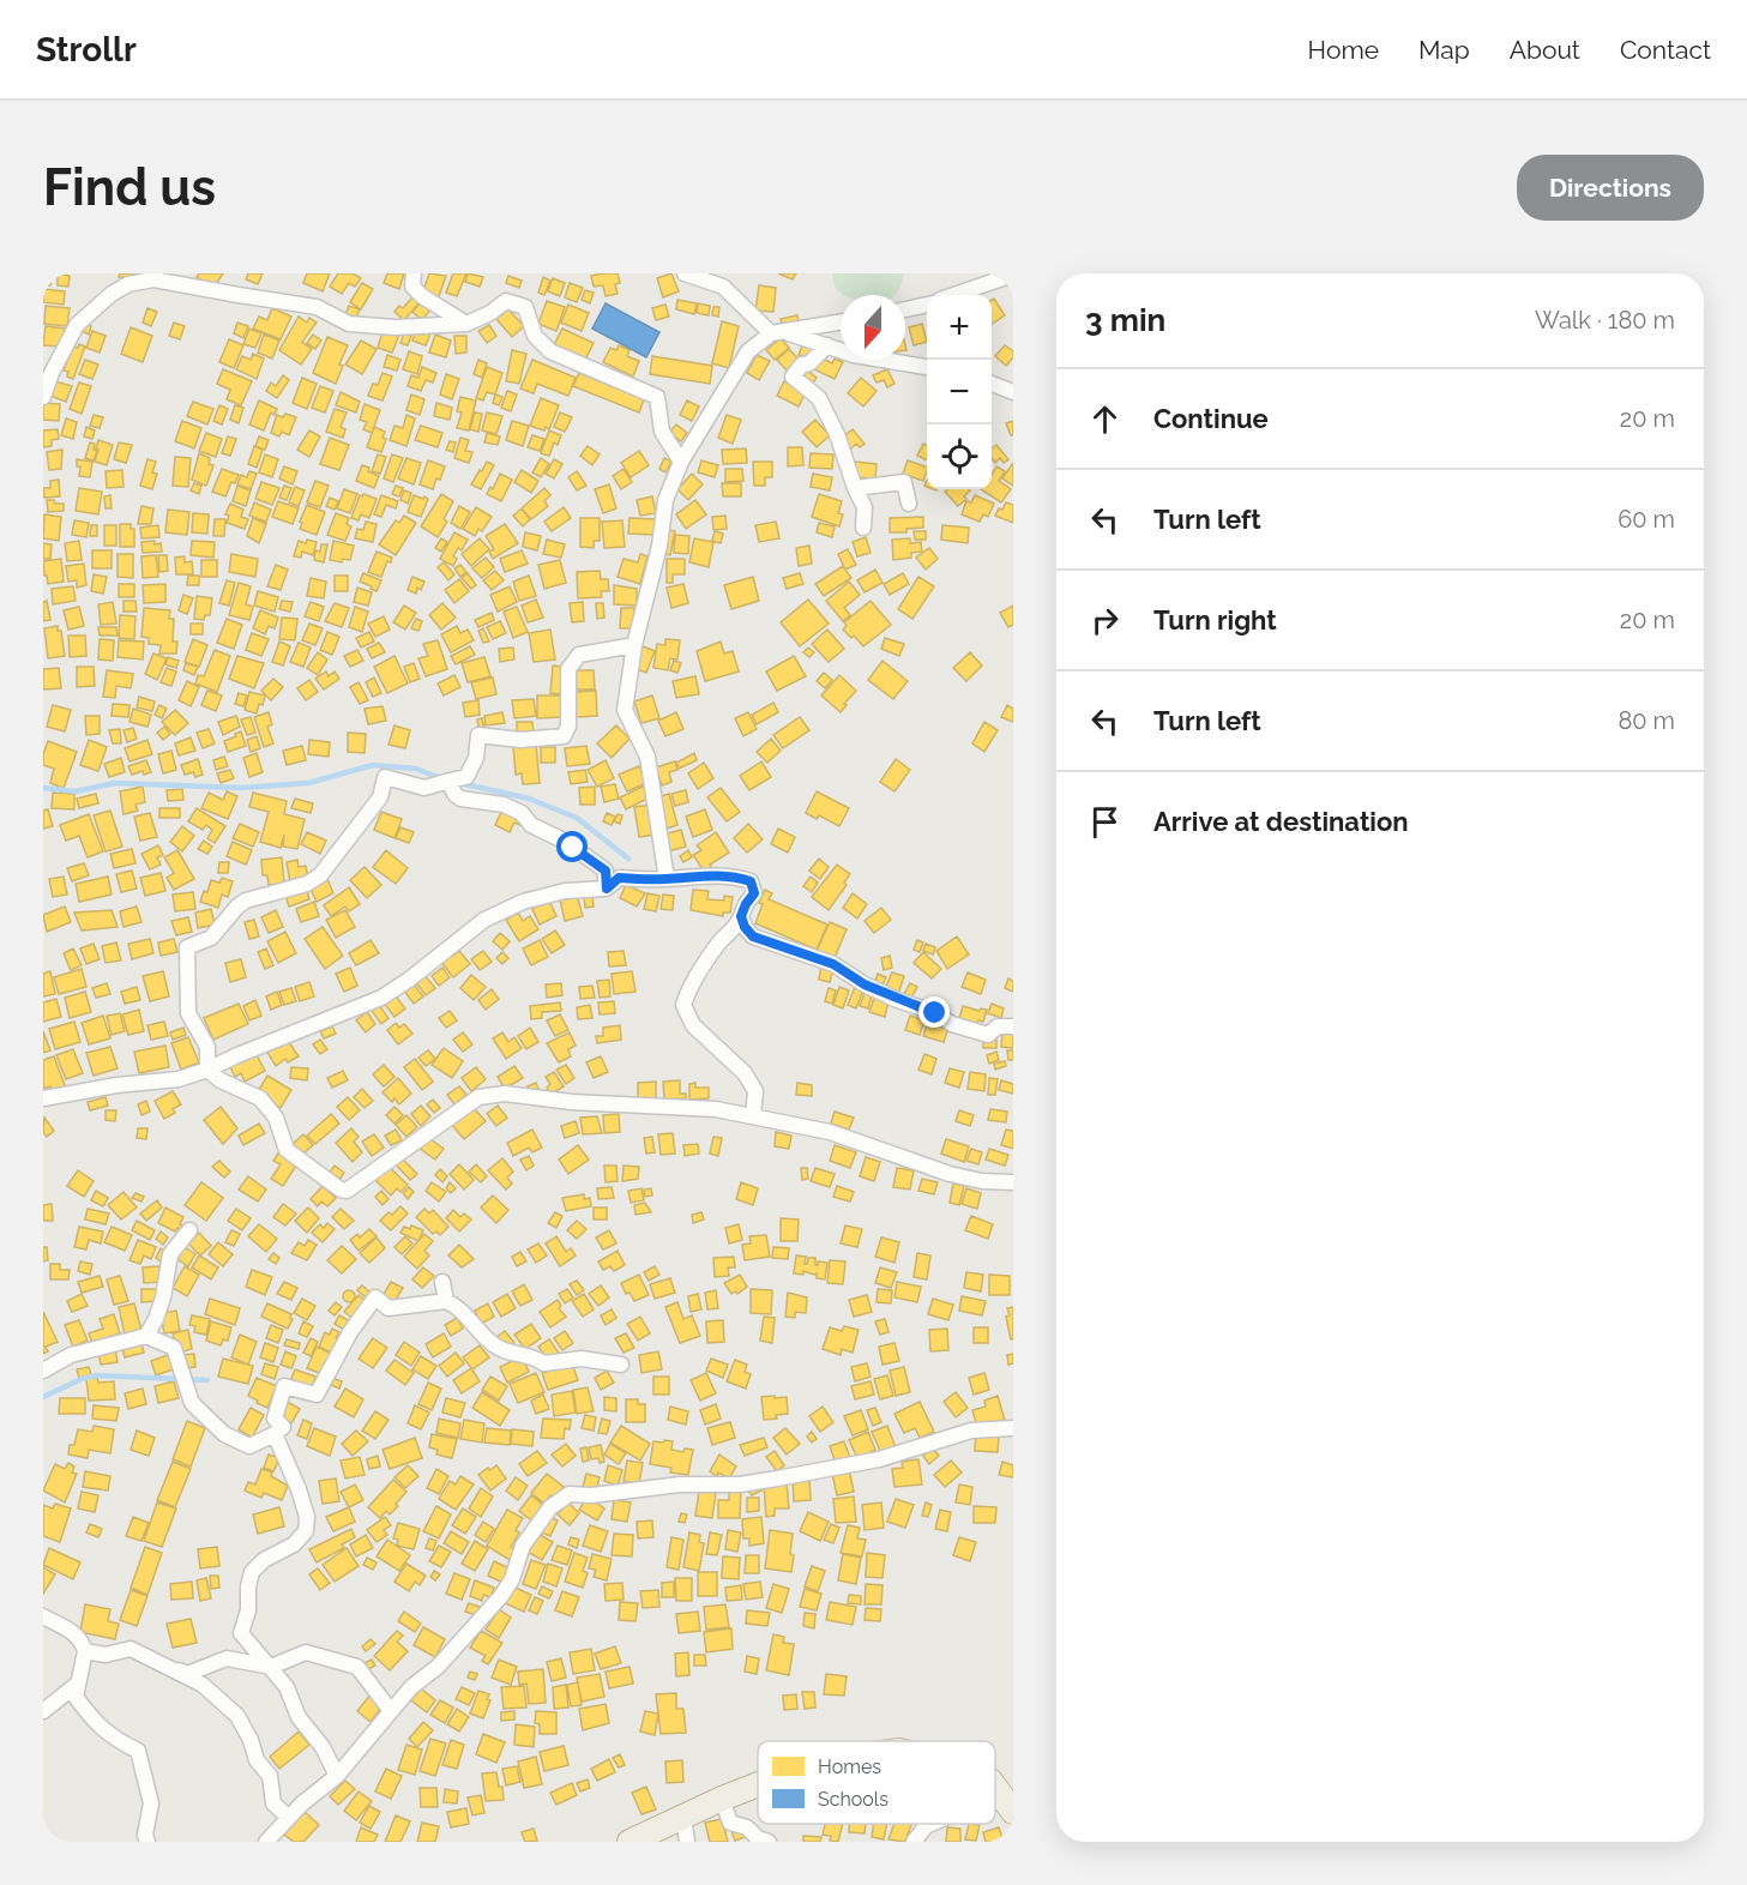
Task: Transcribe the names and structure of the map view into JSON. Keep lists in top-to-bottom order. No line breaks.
{"legend":["Homes","Schools"],"north":"bottom","page":{"header":"Strollr","nav":["Home","Map","About","Contact"],"buttons":"Directions","title":"Find us","heading":["3 min","Walk · 180 m"],"map_buttons":["+","−"],"list":[["Continue","20 m"],["Turn left","60 m"],["Turn right","20 m"],["Turn left","80 m"],"Arrive at destination"]}}
